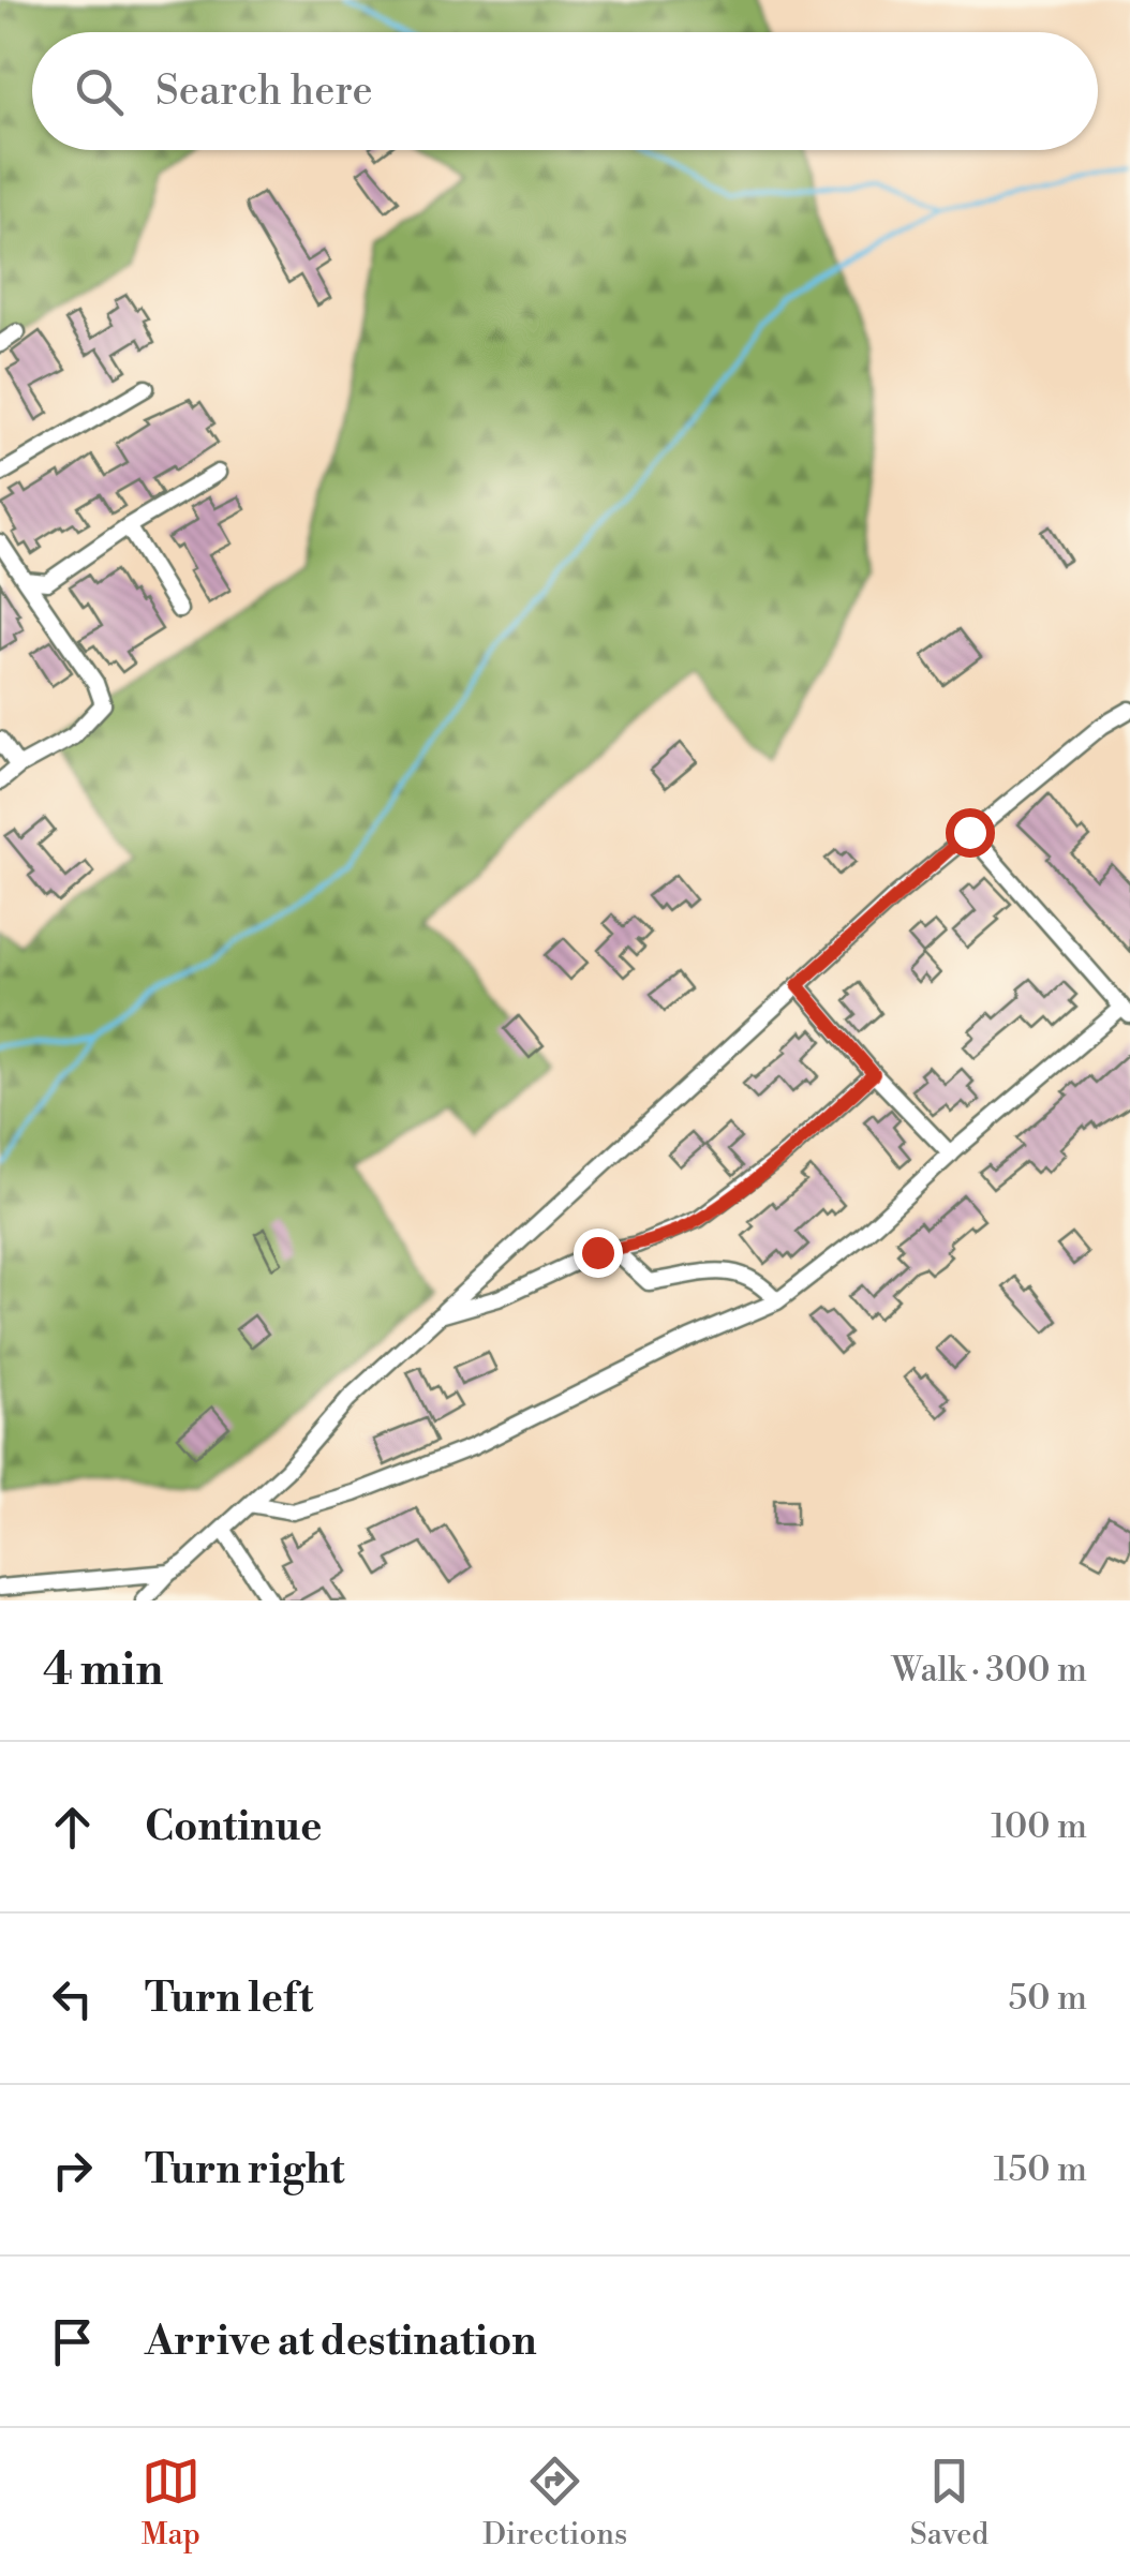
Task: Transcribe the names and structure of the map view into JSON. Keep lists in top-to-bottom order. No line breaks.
{"page":{"search":"Search here","heading":["4 min","Walk · 300 m"],"list":[["Continue","100 m"],["Turn left","50 m"],["Turn right","150 m"],"Arrive at destination"],"nav":["Map","Directions","Saved"]}}
